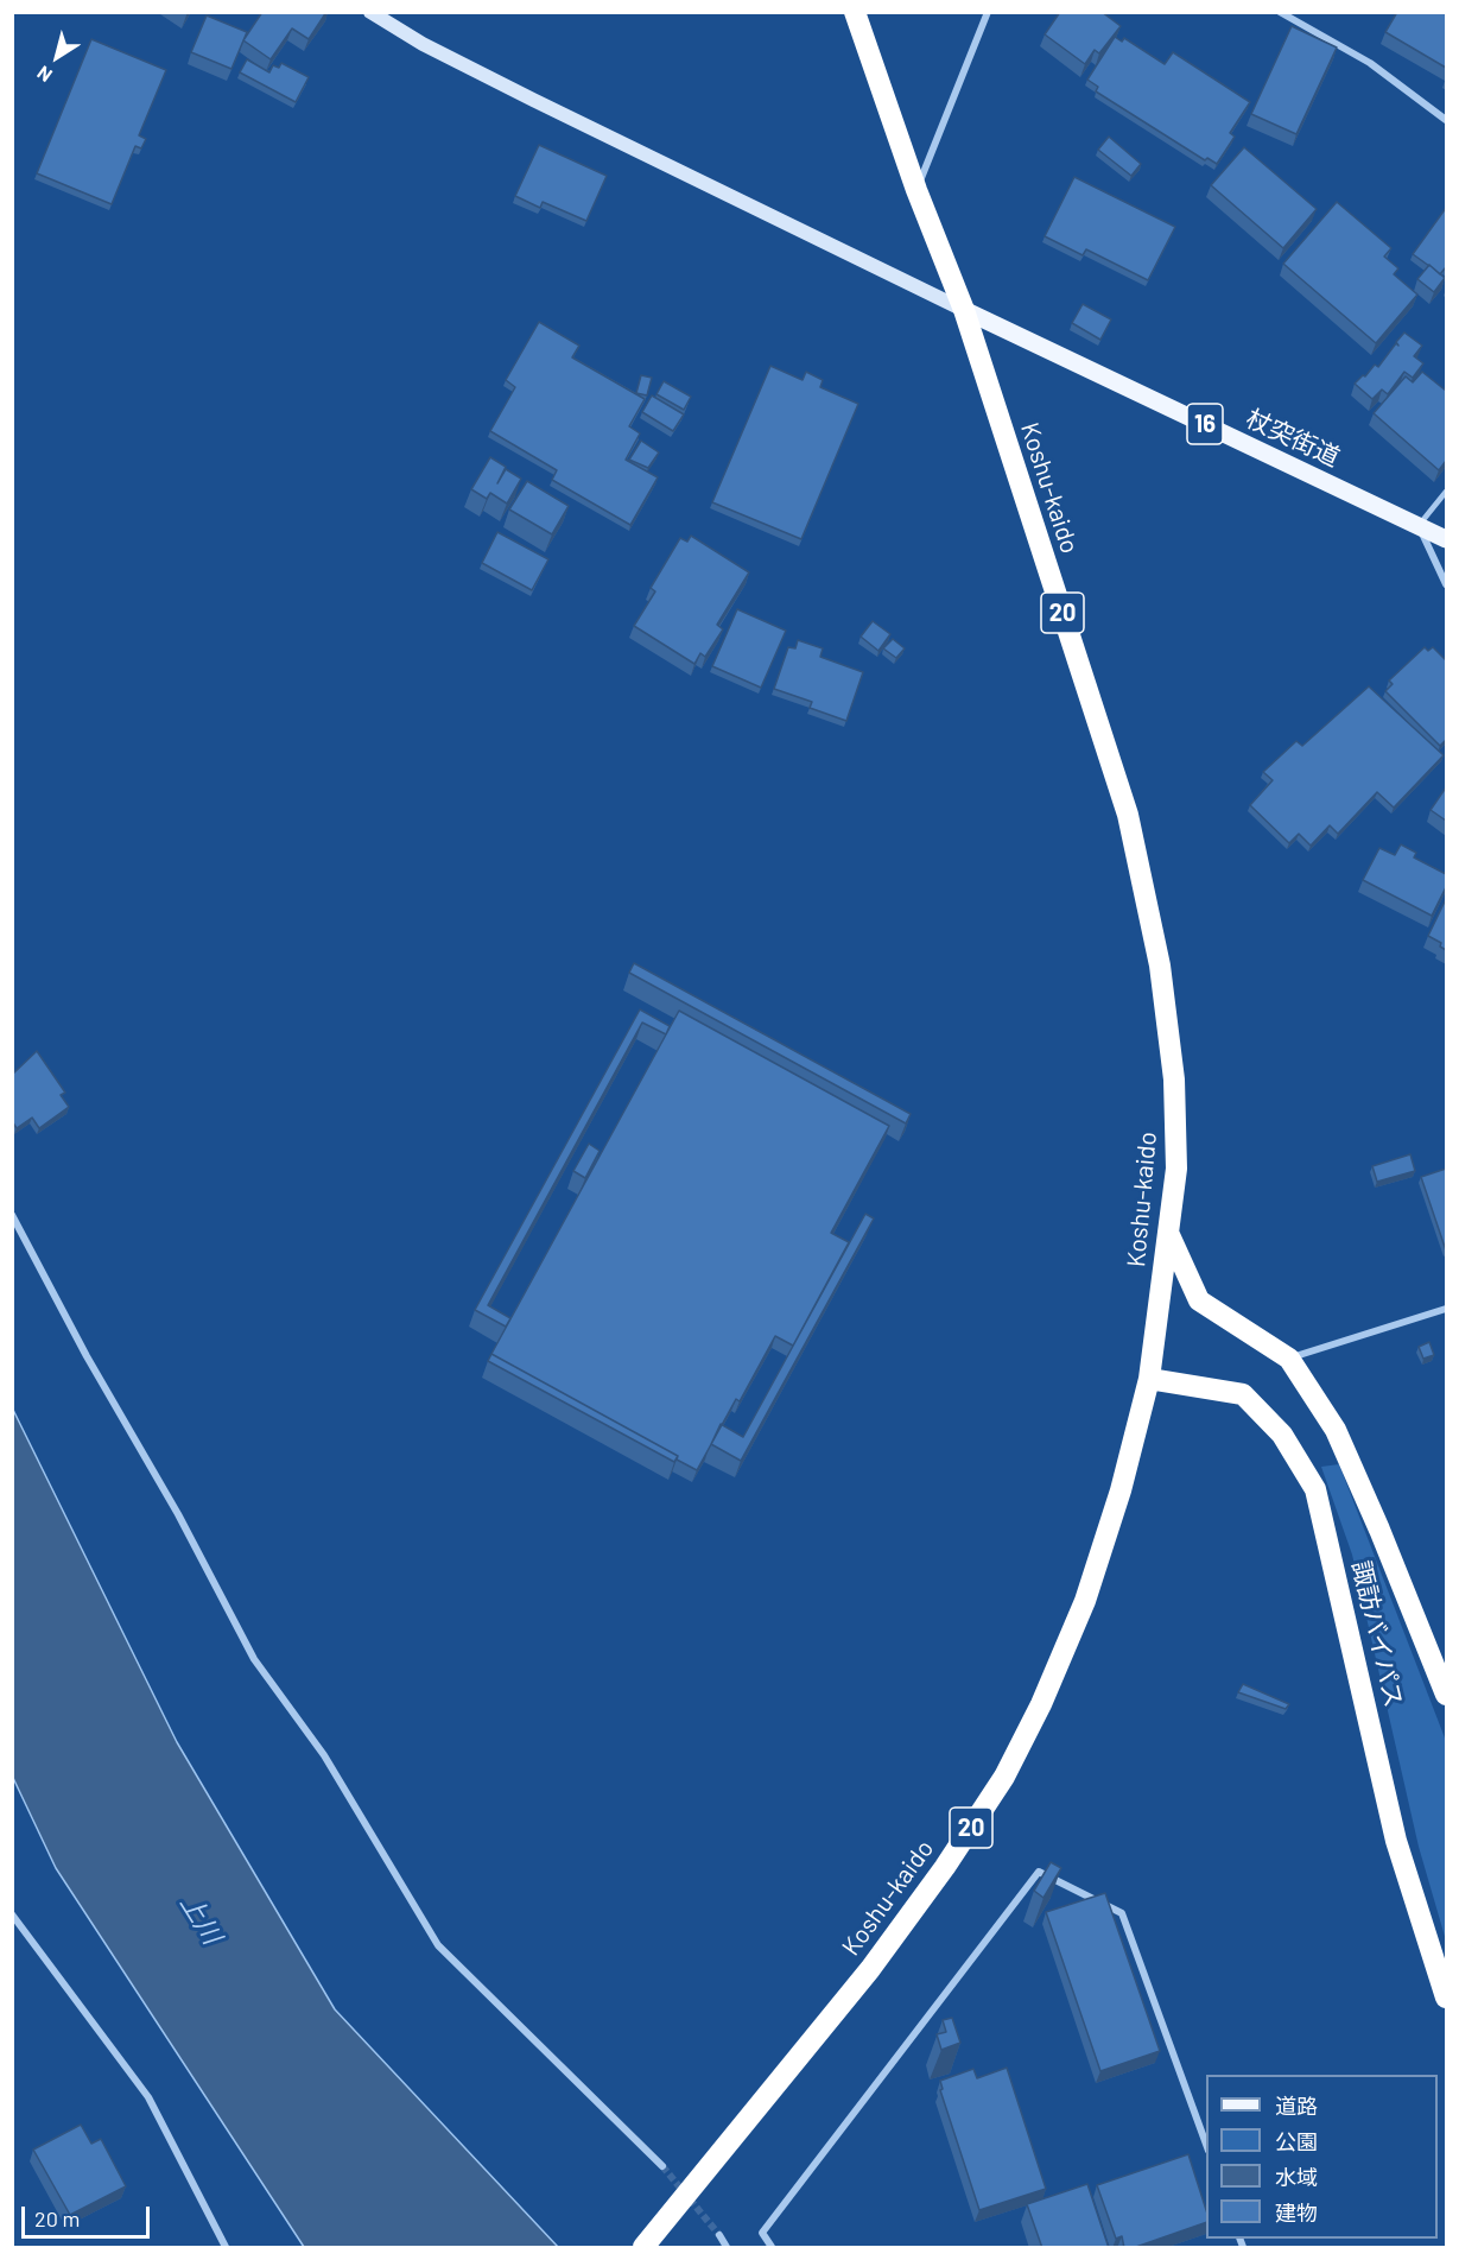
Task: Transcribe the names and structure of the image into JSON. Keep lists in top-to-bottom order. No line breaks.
{"streets":{"highway":["Koshu-kaido","20","諏訪バイパス"],"main road":["16","杖突街道"]},"crossings":[["杖突街道","Koshu-kaido"],["Koshu-kaido","諏訪バイパス"]],"water":["上川"],"legend":["道路","公園","水域","建物"],"scale_bar":"20 m","north":"bottom left"}
